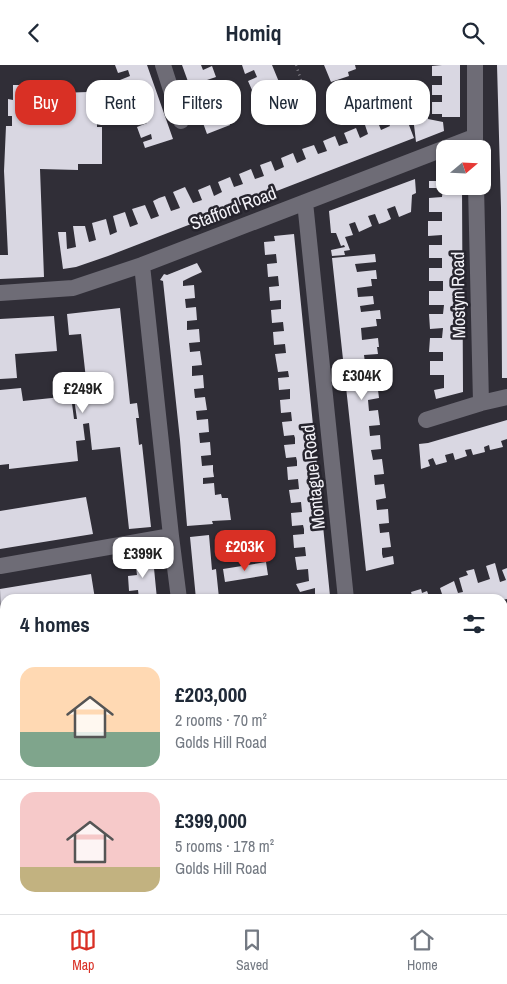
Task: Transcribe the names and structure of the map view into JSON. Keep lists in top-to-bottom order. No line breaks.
{"streets":{"street":["Stafford Road","Mostyn Road","Montague Road"]},"crossings":[["Stafford Road","Montague Road"]],"north":"right","page":{"header":"Homiq","chip":["Buy","Rent","Filters","New","Apartment"],"price":["£304K","£249K","£203K","£399K"],"heading":"4 homes","list":[{"name":"£203,000","note":"2 rooms · 70 m² · Golds Hill Road"},{"name":"£399,000","note":"5 rooms · 178 m² · Golds Hill Road"}],"tabs":["Map","Saved","Home"]}}
